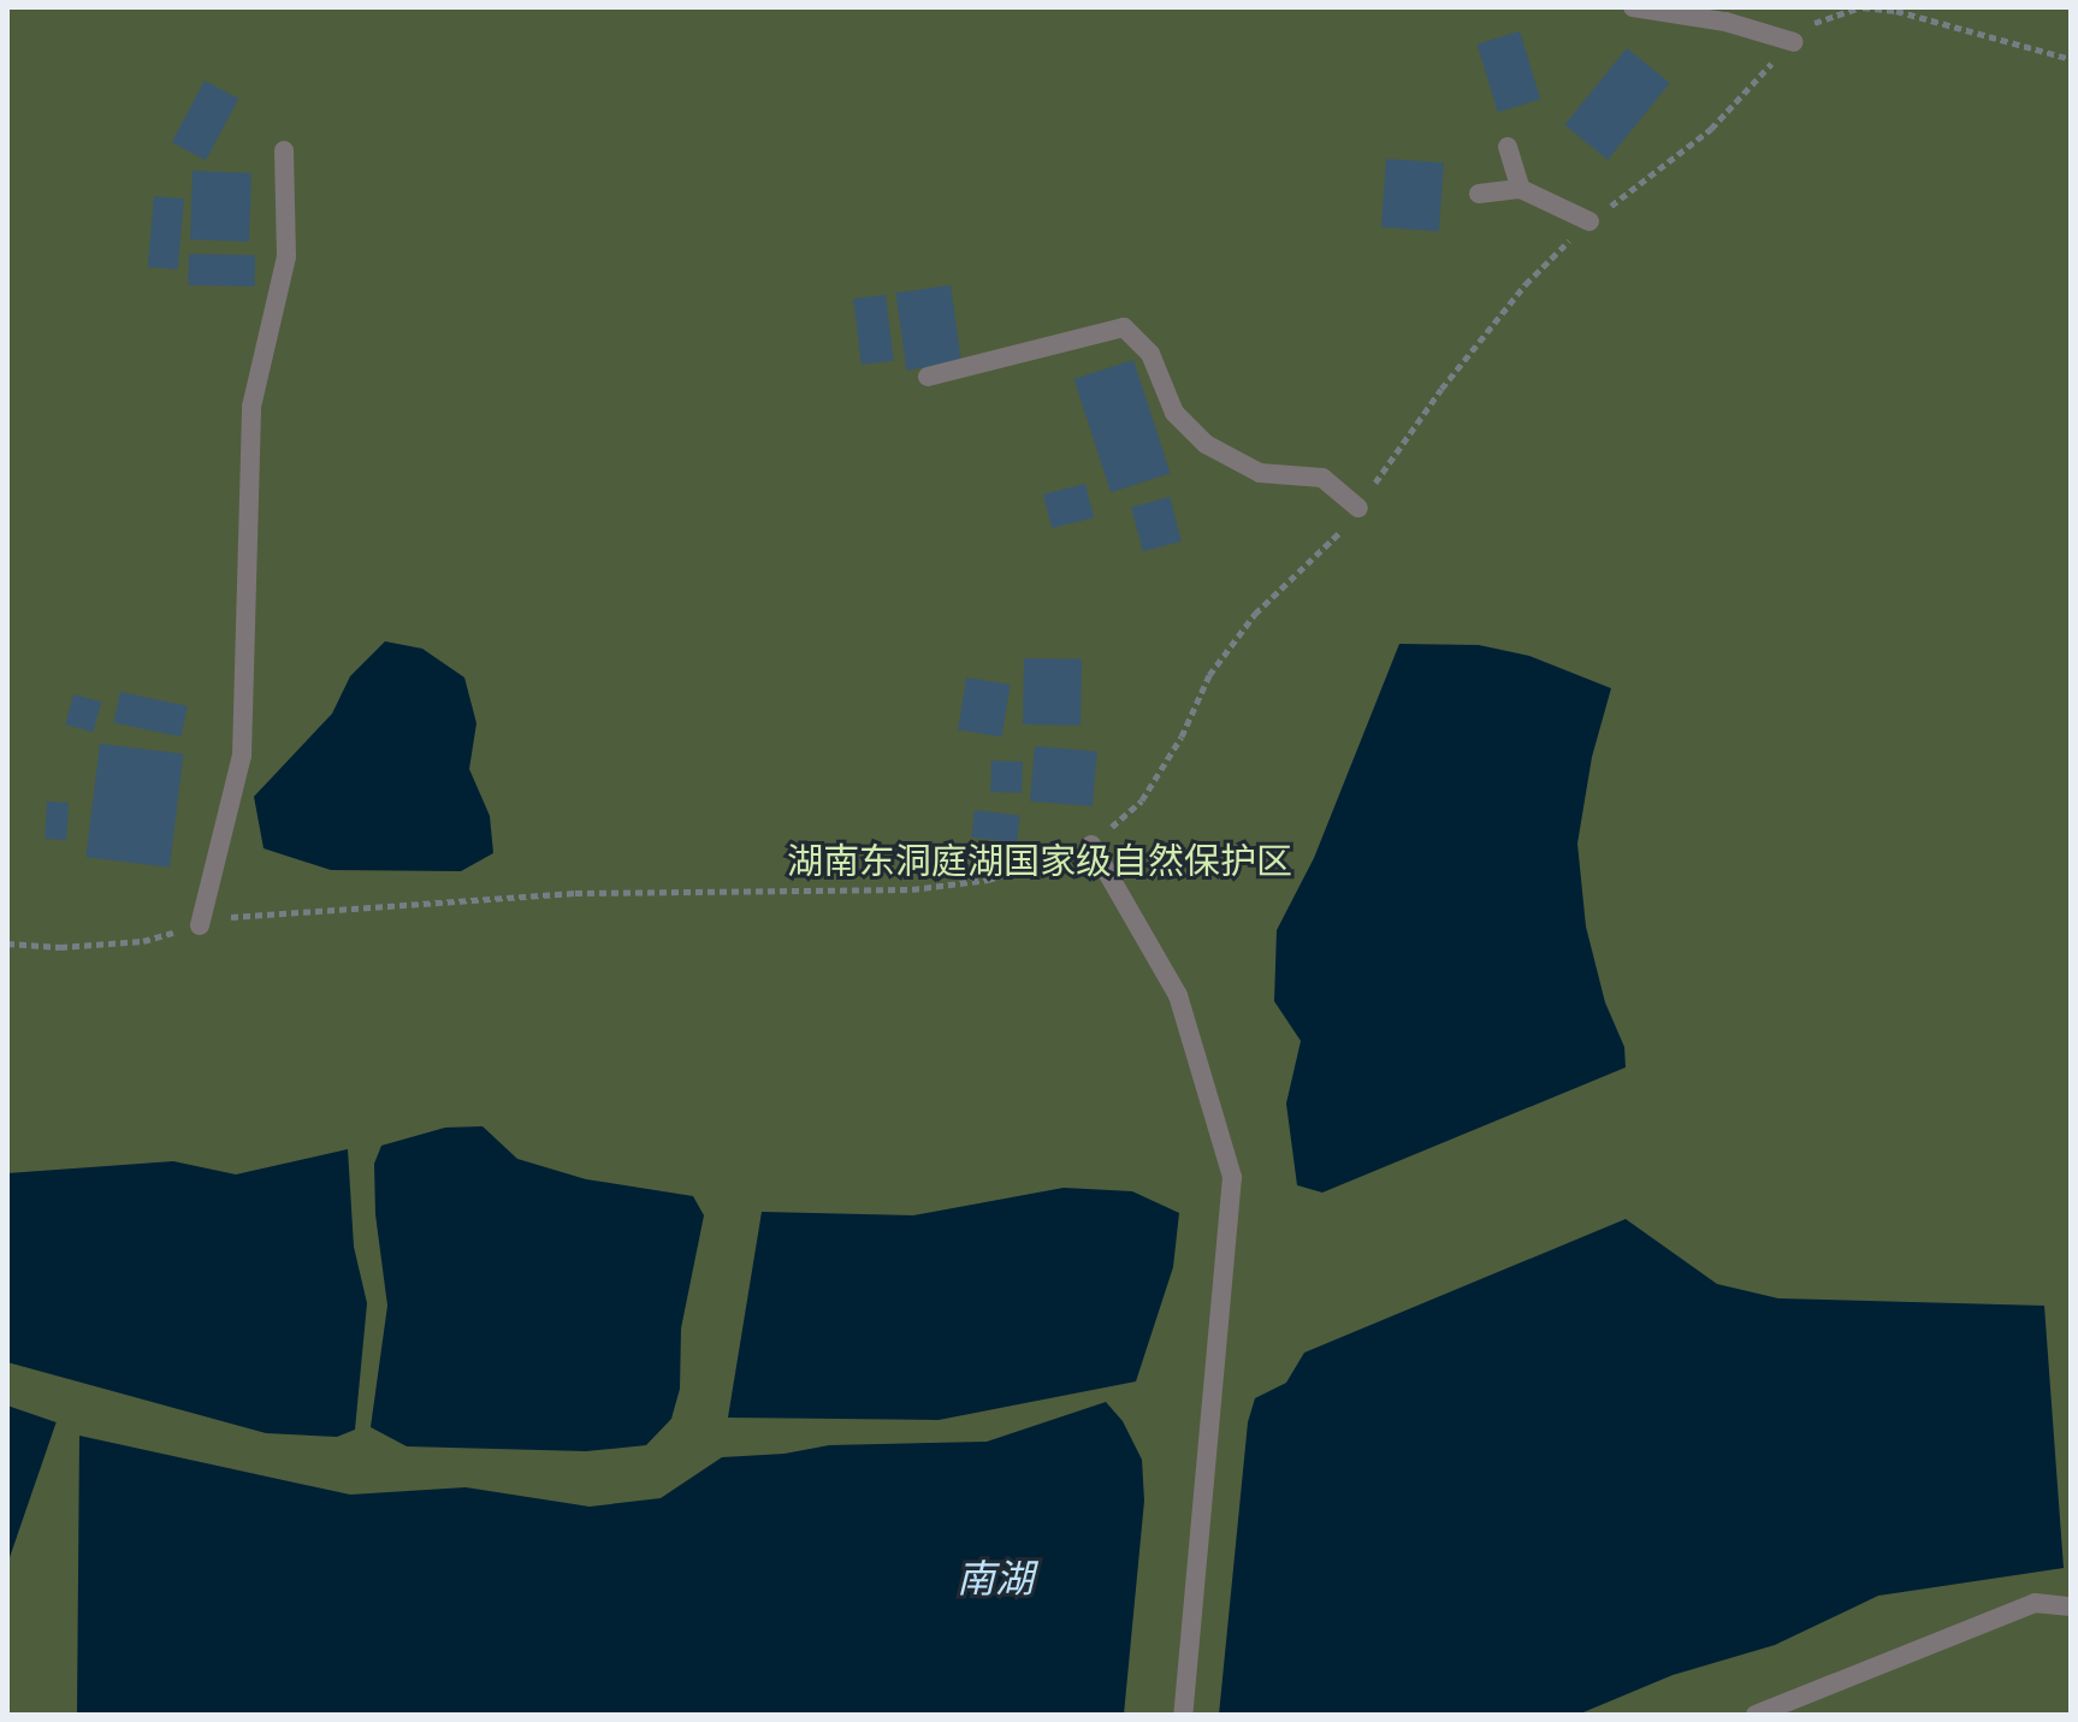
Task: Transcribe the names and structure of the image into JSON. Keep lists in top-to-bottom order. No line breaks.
{"water":["南湖"],"parks":["湖南东洞庭湖国家级自然保护区"]}
